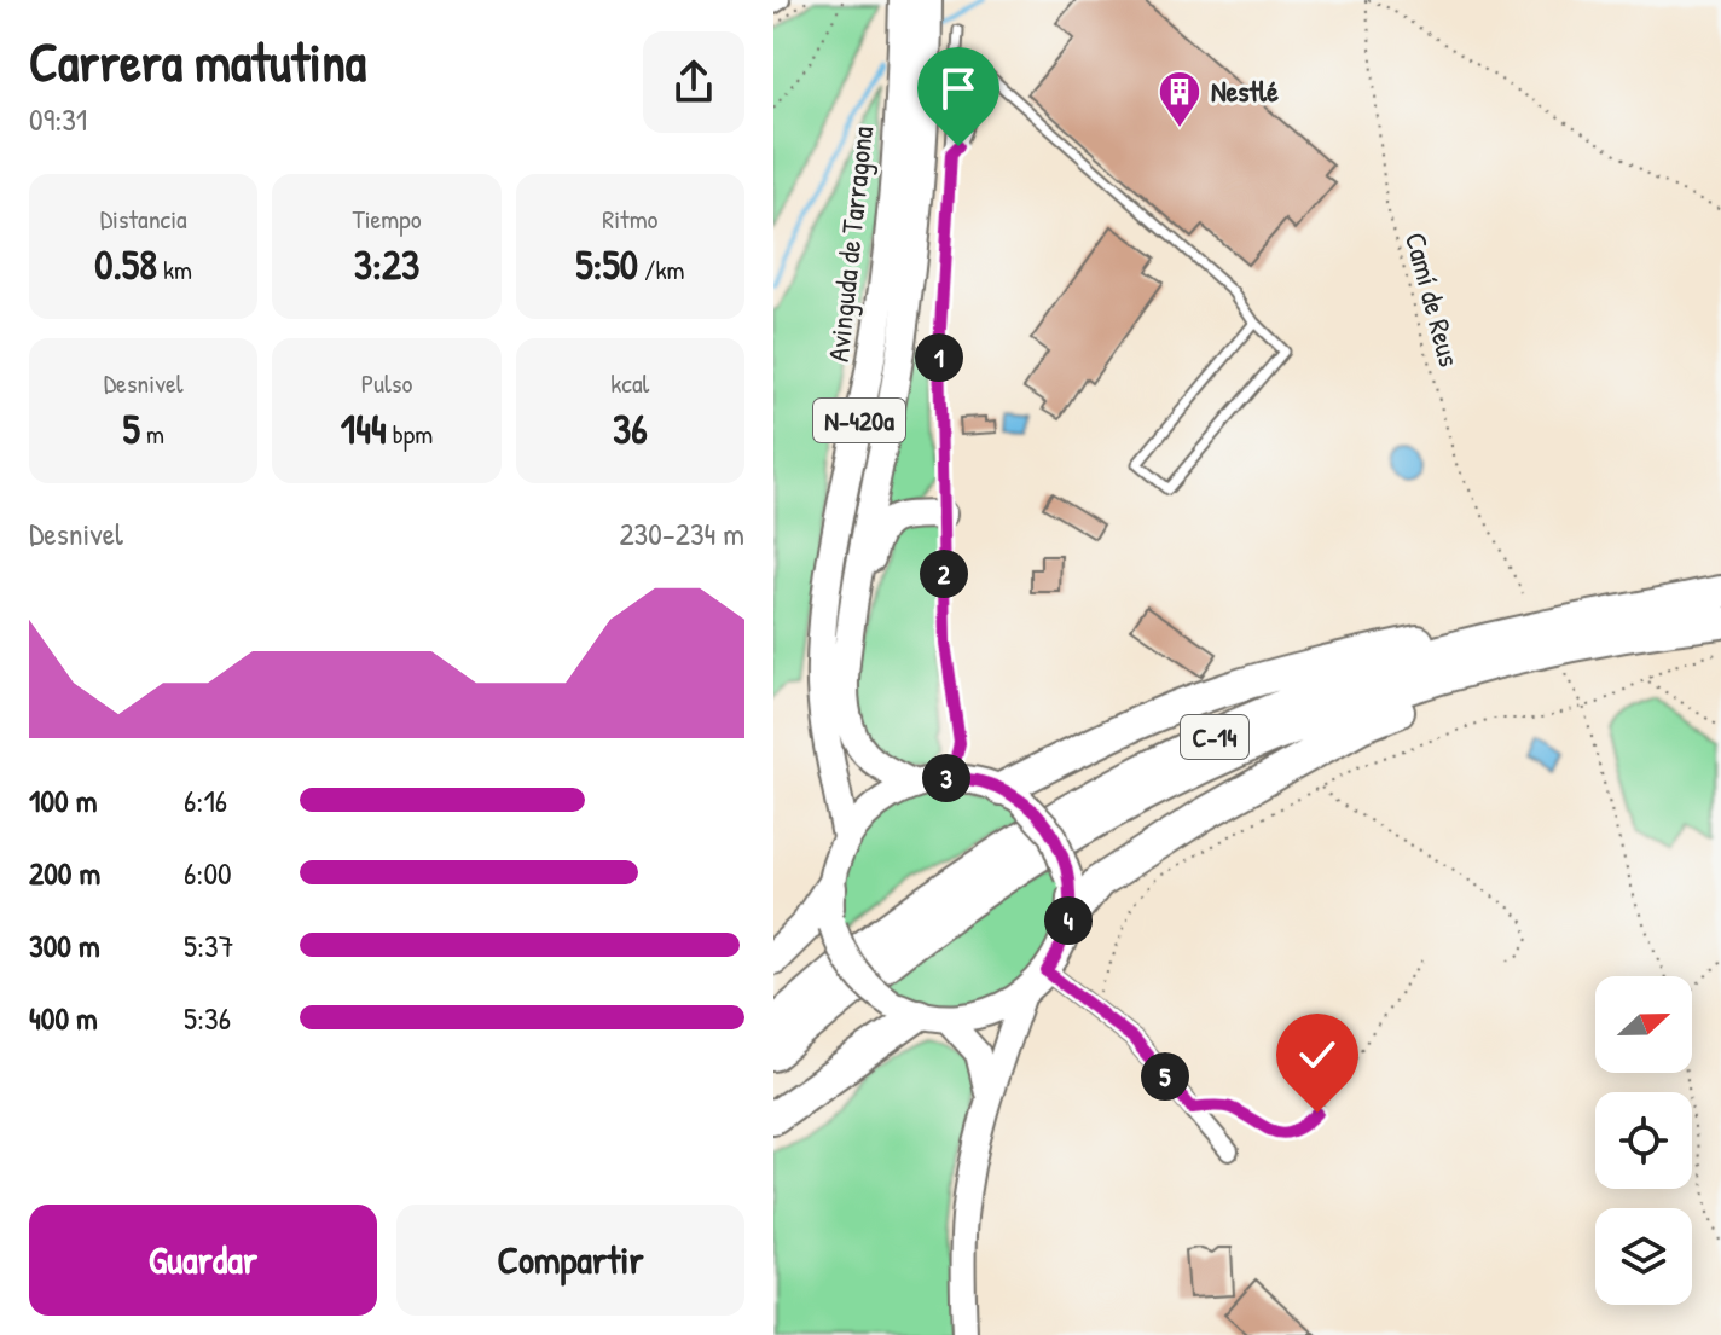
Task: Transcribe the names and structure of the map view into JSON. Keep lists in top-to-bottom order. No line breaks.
{"streets":{"highway":["C-14"],"main road":["Avinguda de Tarragona","N-420a"],"path":["Camí de Reus"]},"crossings":[["Avinguda de Tarragona","N-420a"]],"places":{"building":["Nestlé"]},"north":"right","page":{"heading":["Carrera matutina","09:31"],"stats":[["Distancia","0.58 km"],["Tiempo","3:23"],["Ritmo","5:50 /km"],["Desnivel","5 m"],["Pulso","144 bpm"],["kcal","36"]],"pins":["1","2","3","4","5"],"chart":["Desnivel","230–234 m"],"list":[{"name":"100 m","note":"6:16"},{"name":"200 m","note":"6:00"},{"name":"300 m","note":"5:37"},{"name":"400 m","note":"5:36"}],"buttons":["Guardar","Compartir"]}}
